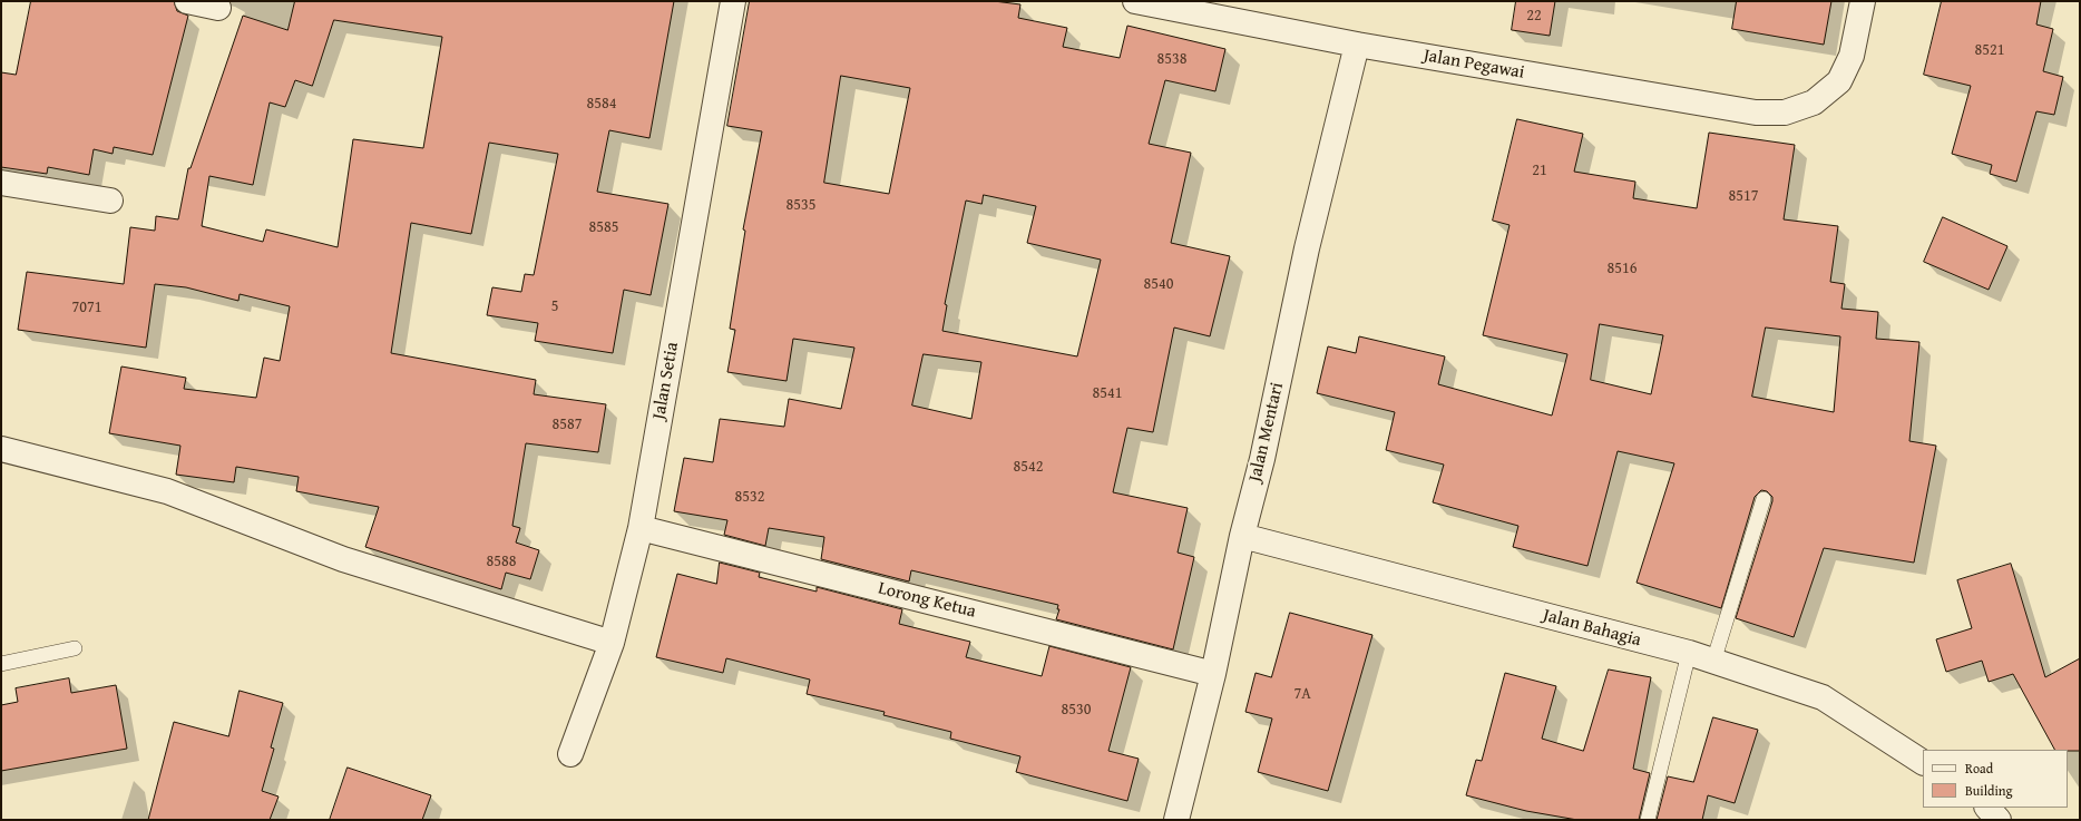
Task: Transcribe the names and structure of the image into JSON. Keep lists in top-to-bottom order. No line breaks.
{"streets":{"street":["Jalan Pegawai","Jalan Setia","Jalan Mentari","Lorong Ketua","Jalan Bahagia"]},"crossings":[["Jalan Pegawai","Jalan Mentari"],["Jalan Setia","Lorong Ketua"],["Jalan Mentari","Lorong Ketua"],["Jalan Mentari","Jalan Bahagia"]],"house_numbers":["22","8521","8538","8584","21","8517","8535","8585","8516","8540","5","7071","8541","8587","8542","8532","8588","7A","8530"],"legend":["Road","Building"]}
